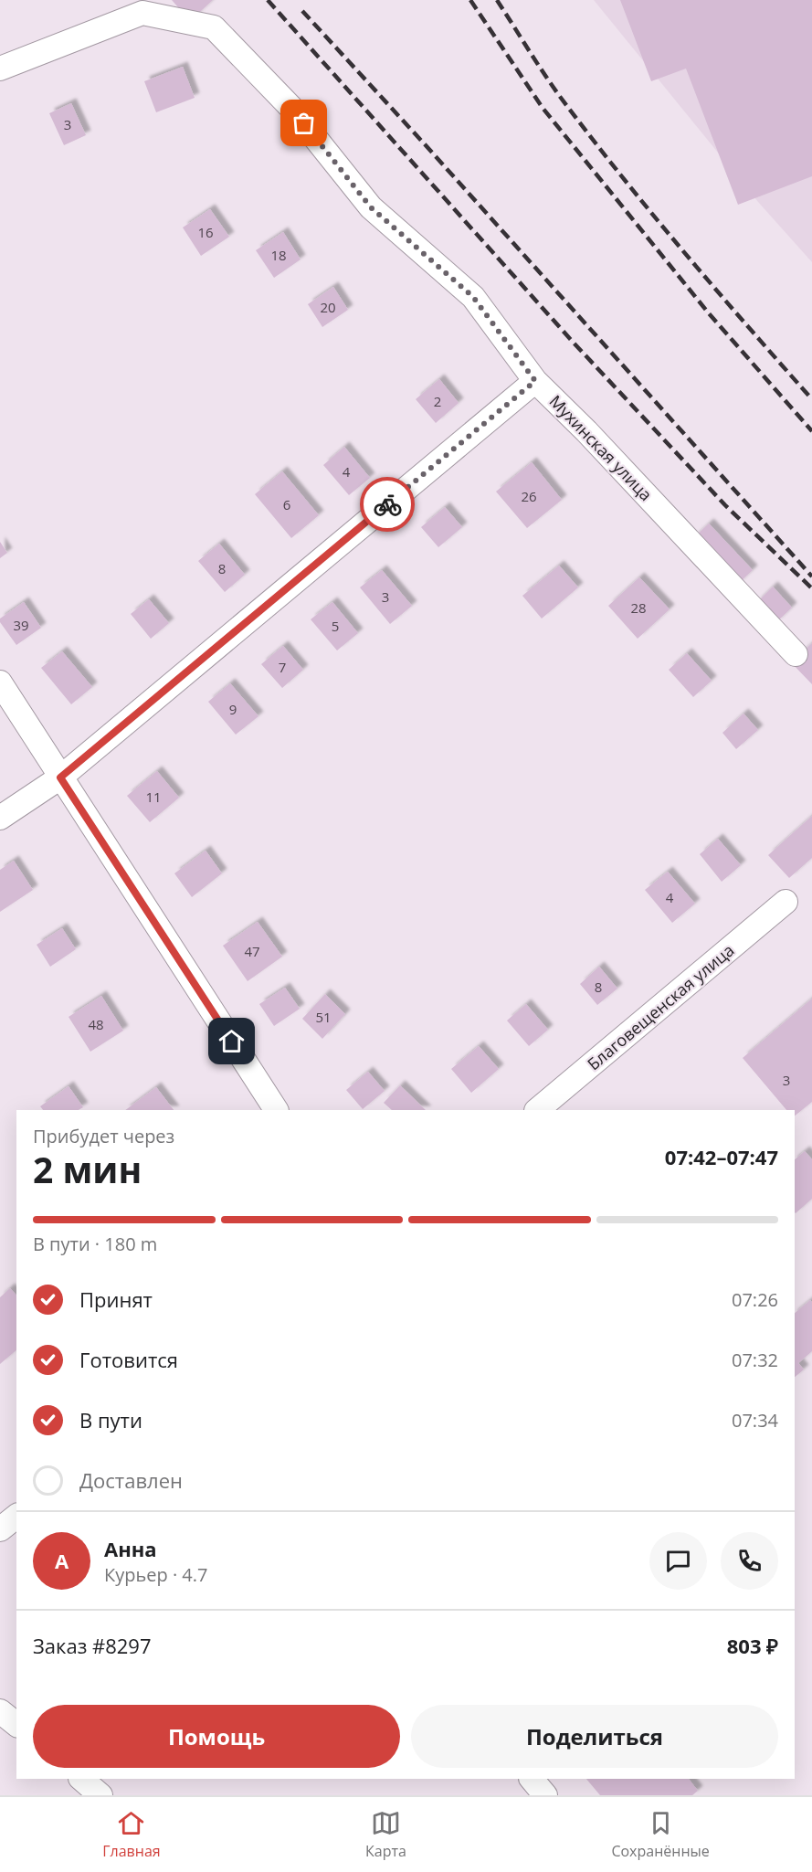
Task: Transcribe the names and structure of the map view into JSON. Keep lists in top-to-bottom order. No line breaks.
{"streets":{"street":["Мухинская улица","Благовещенская улица"]},"house_numbers":["3","16","18","20","2","4","26","6","8","3","28","39","5","7","9","11","4","47","8","51","48","3"],"page":{"heading":["2 мин","Прибудет через","07:42–07:47"],"panel":["Анна","Курьер · 4.7","Заказ #8297","803 ₽"],"bar":"В пути · 180 m","list":[["Принят","07:26"],["Готовится","07:32"],["В пути","07:34"],"Доставлен"],"round":"А","buttons":["Помощь","Поделиться"],"tabs":["Главная","Карта","Сохранённые"]}}
